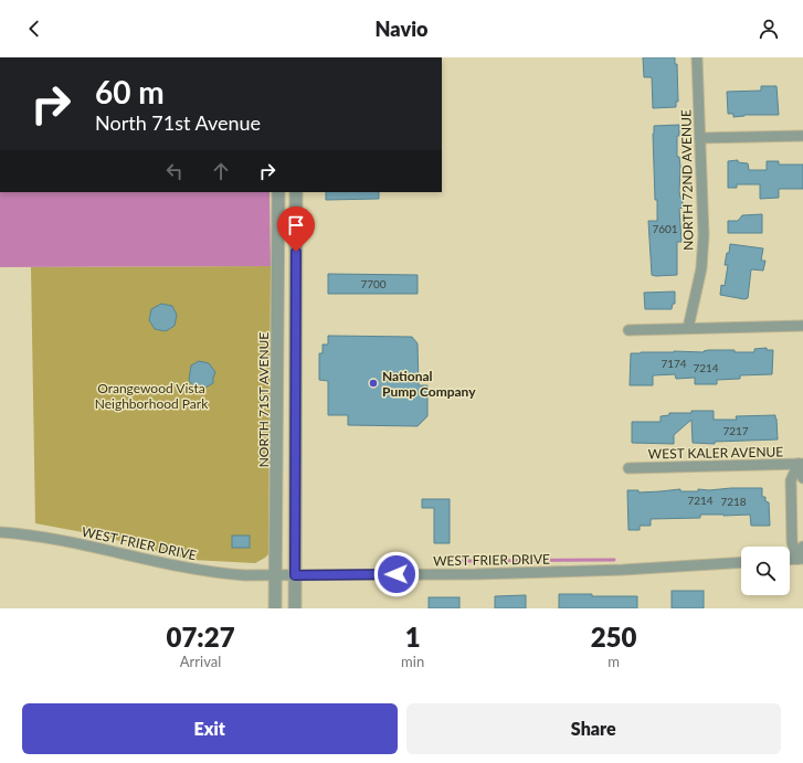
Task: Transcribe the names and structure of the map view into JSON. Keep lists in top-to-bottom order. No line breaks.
{"streets":{"street":["NORTH 72ND AVENUE","NORTH 71ST AVENUE","WEST KALER AVENUE","WEST FRIER DRIVE"]},"crossings":[["NORTH 71ST AVENUE","WEST FRIER DRIVE"]],"parks":["Orangewood Vista Neighborhood Park"],"places":["National Pump Company"],"house_numbers":["7601","7700","7174","7214","7217","7214","7218"],"page":{"header":"Navio","turn":["60 m","North 71st Avenue"],"eta":["07:27","Arrival","1","min","250","m"],"buttons":["Exit","Share"]}}
